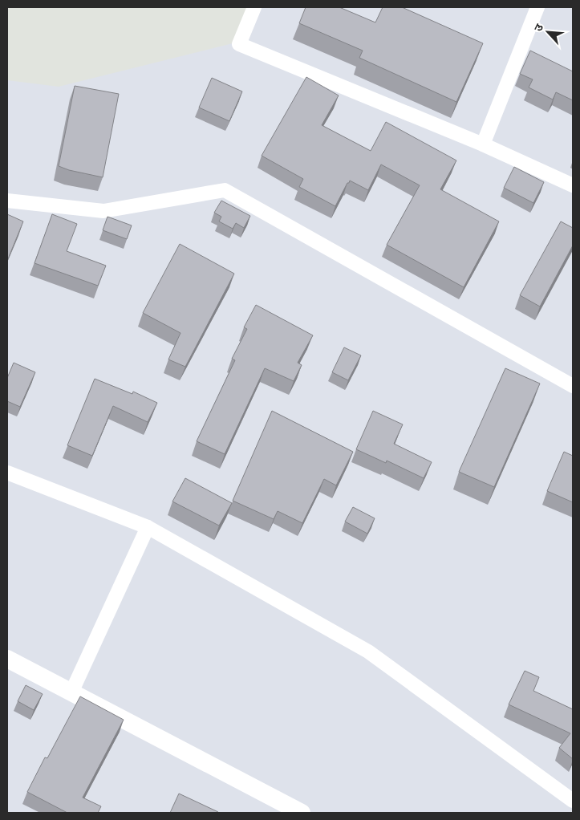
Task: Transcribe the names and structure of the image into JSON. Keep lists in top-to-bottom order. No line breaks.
{"north":"top left"}
